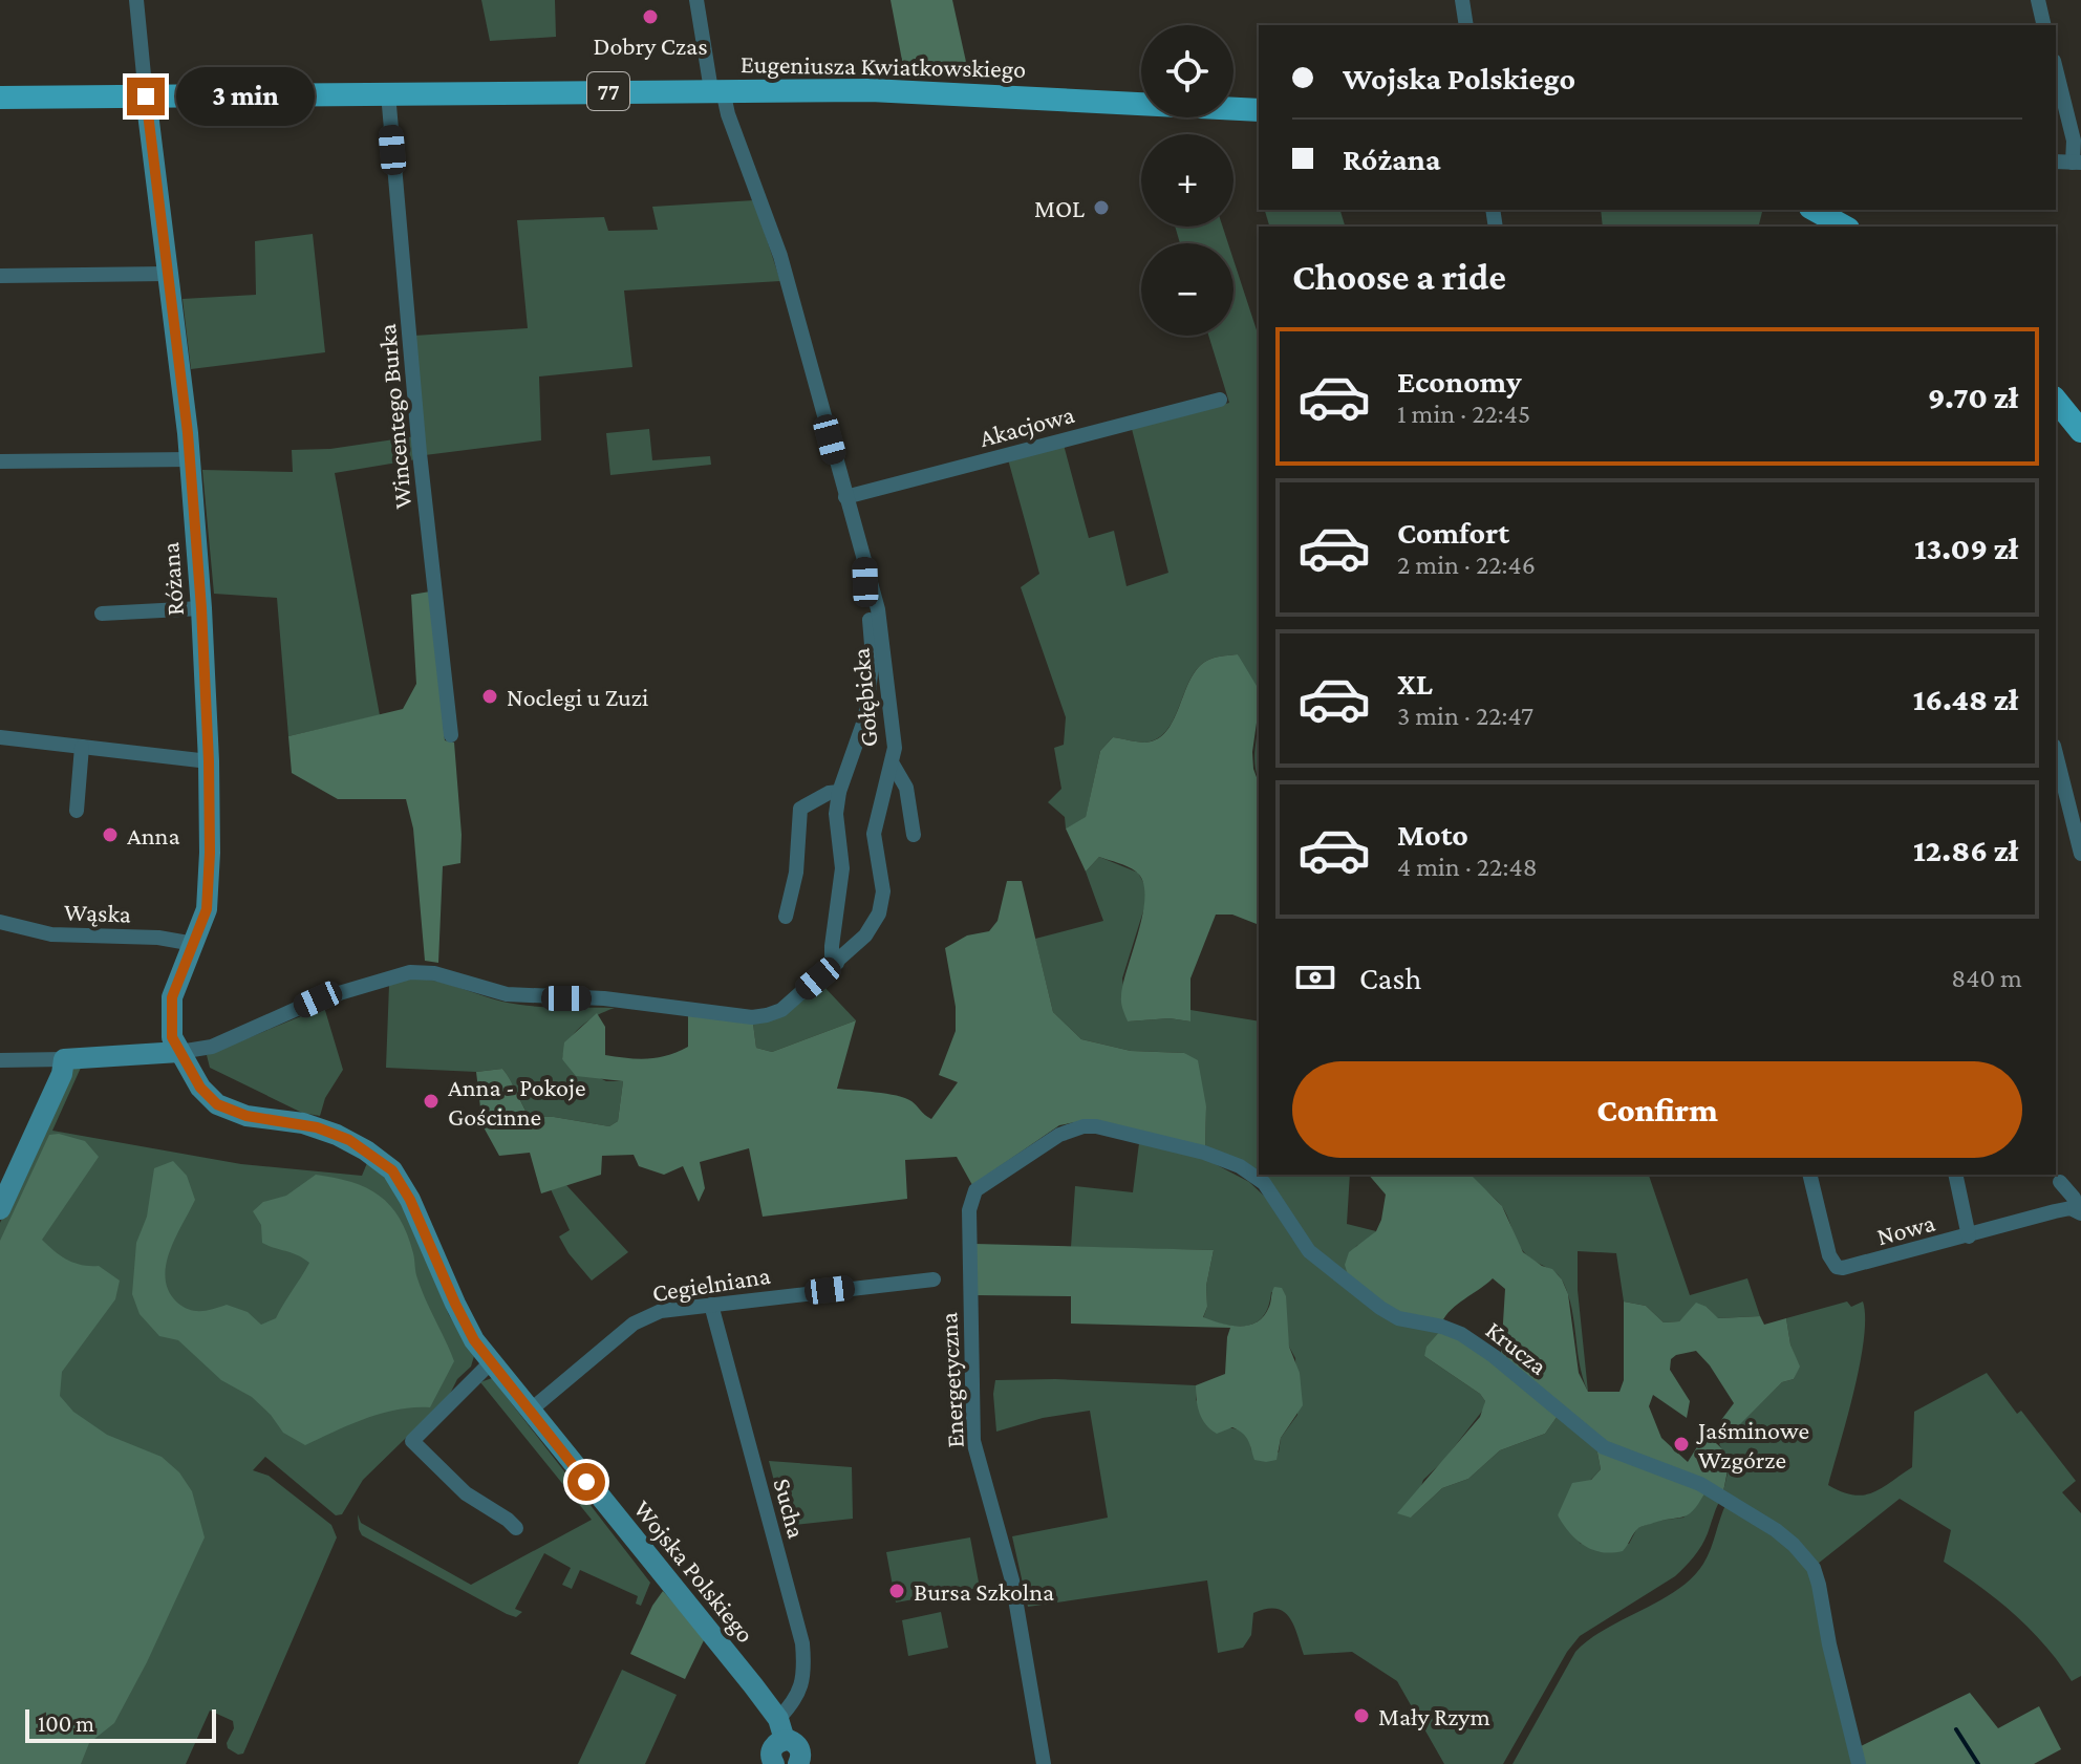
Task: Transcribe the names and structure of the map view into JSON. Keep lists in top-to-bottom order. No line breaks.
{"streets":{"main road":["Eugeniusza Kwiatkowskiego","77"],"street":["Wincentego Burka","Akacjowa","Różana","Gołębicka","Wąska","Nowa","Cegielniana","Krucza","Energetyczna","Sucha","Wojska Polskiego"]},"crossings":[["Eugeniusza Kwiatkowskiego","Wincentego Burka"],["Eugeniusza Kwiatkowskiego","Różana"],["Eugeniusza Kwiatkowskiego","Gołębicka"],["Akacjowa","Gołębicka"],["Różana","Gołębicka"],["Różana","Wąska"],["Różana","Wojska Polskiego"],["Gołębicka","Wojska Polskiego"],["Cegielniana","Sucha"],["Cegielniana","Wojska Polskiego"],["Krucza","Energetyczna"],["Sucha","Wojska Polskiego"]],"places":["Dobry Czas","MOL","Noclegi u Zuzi","Anna","Anna - Pokoje Gościnne","Jaśminowe Wzgórze","Bursa Szkolna","Mały Rzym"],"scale_bar":"100 m","page":{"map_buttons":["+","−"],"banner":["Wojska Polskiego","Różana"],"bubble":"3 min","heading":"Choose a ride","list":[{"name":"Economy","note":"1 min · 22:45","value":"9.70 zł"},{"name":"Comfort","note":"2 min · 22:46","value":"13.09 zł"},{"name":"XL","note":"3 min · 22:47","value":"16.48 zł"},{"name":"Moto","note":"4 min · 22:48","value":"12.86 zł"}],"pay":["Cash","840 m"],"buttons":"Confirm","scale":"100 m"}}
